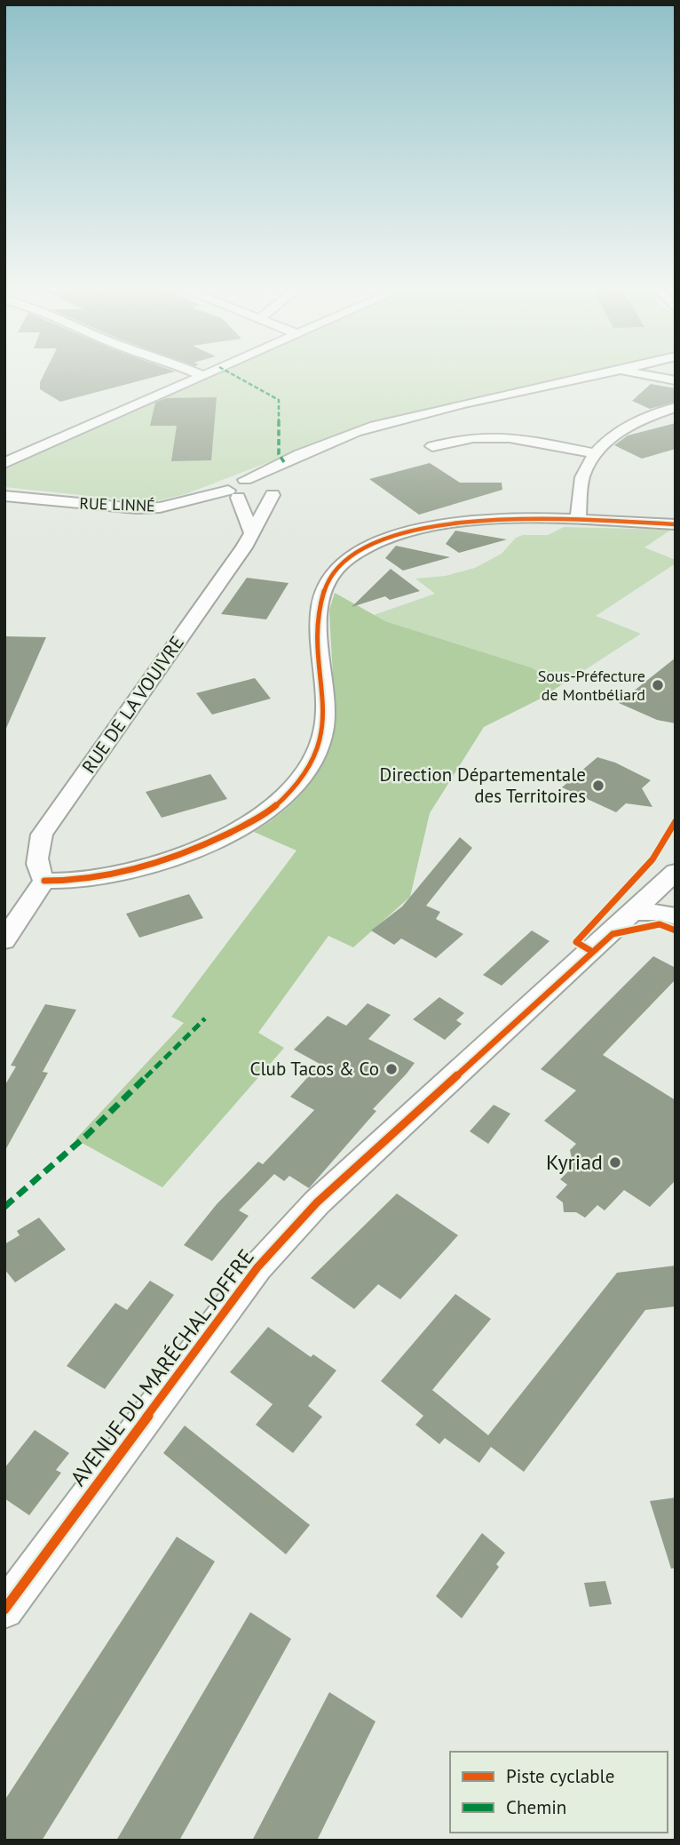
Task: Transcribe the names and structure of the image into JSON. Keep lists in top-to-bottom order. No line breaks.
{"streets":{"street":["RUE LINNÉ","RUE DE LA VOUIVRE","AVENUE DU MARÉCHAL JOFFRE"]},"crossings":[["RUE LINNÉ","RUE DE LA VOUIVRE"]],"places":["Sous-Préfecture de Montbéliard","Direction Départementale des Territoires","Club Tacos & Co","Kyriad"],"legend":["Piste cyclable","Chemin"]}
